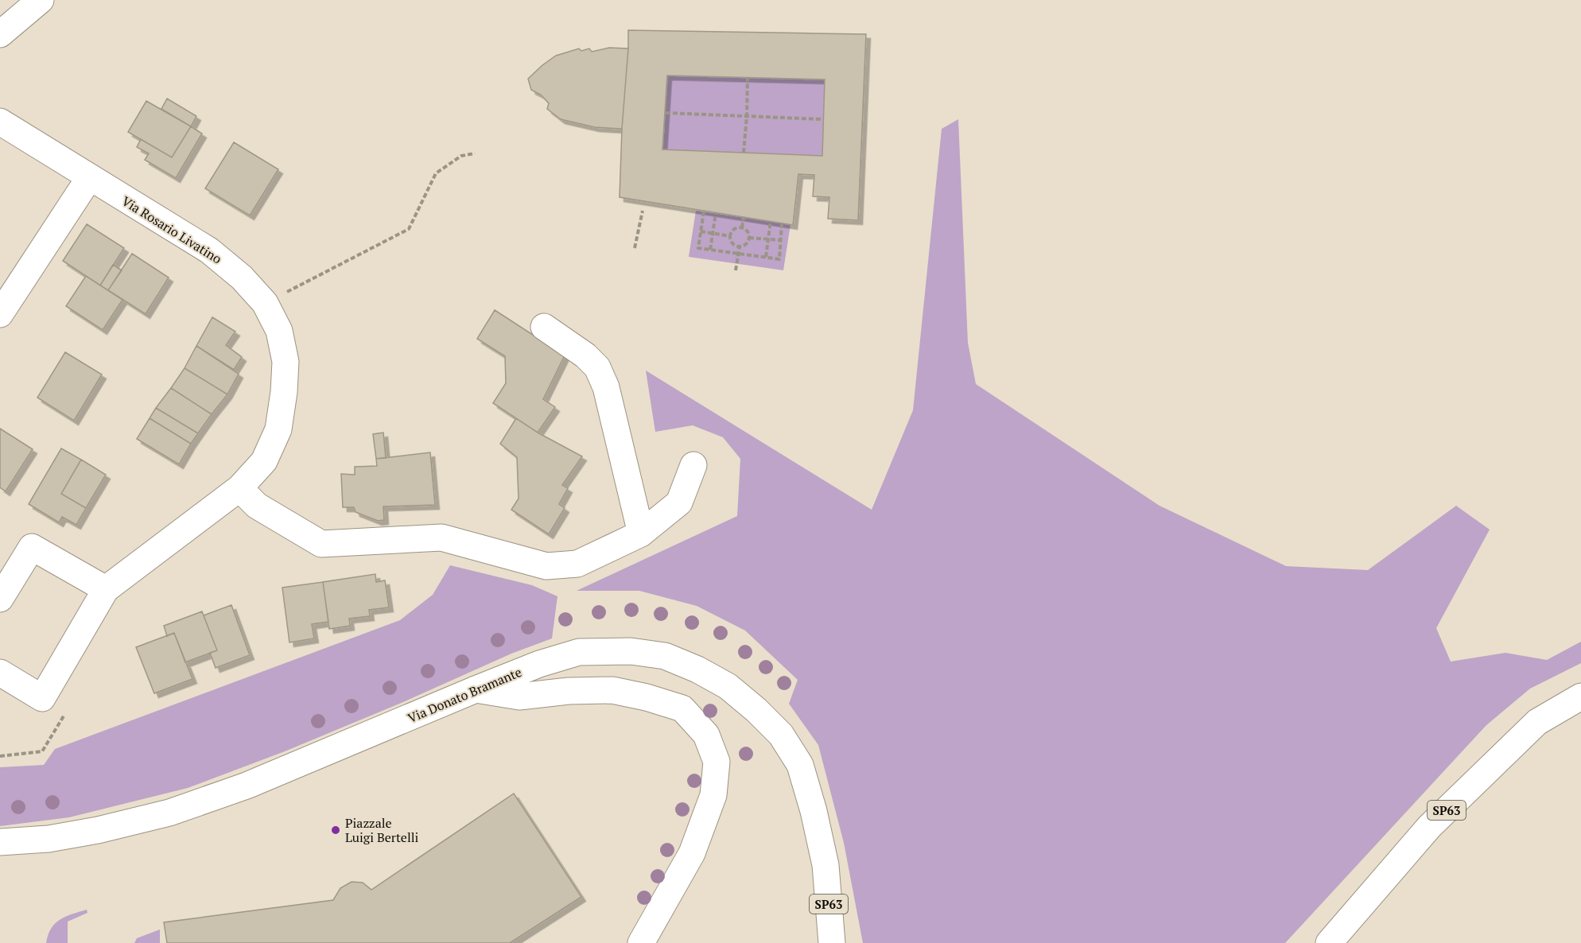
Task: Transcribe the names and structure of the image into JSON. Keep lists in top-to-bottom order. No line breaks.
{"streets":{"street":["Via Rosario Livatino","Via Donato Bramante","SP63"]},"places":["Piazzale Luigi Bertelli"]}
